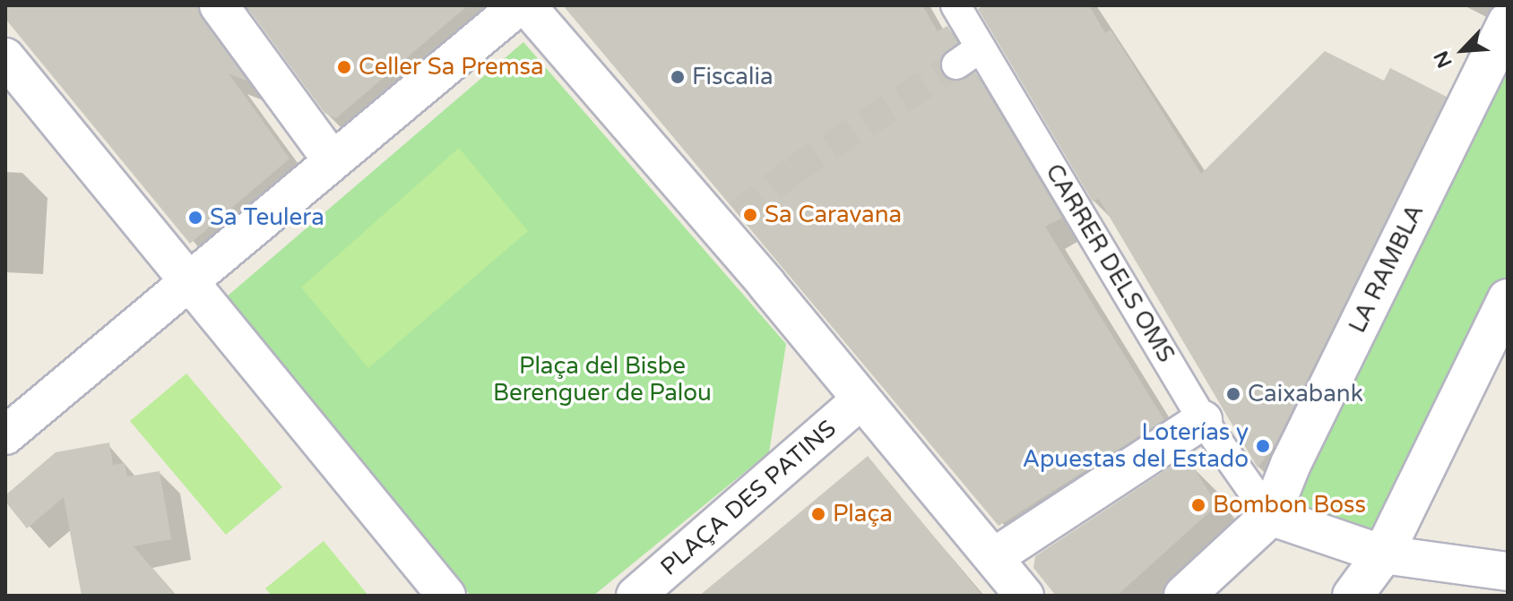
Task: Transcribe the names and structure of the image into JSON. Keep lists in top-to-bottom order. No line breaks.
{"streets":{"street":["CARRER DELS OMS","LA RAMBLA","PLAÇA DES PATINS"]},"crossings":[["CARRER DELS OMS","LA RAMBLA"]],"parks":["Plaça del Bisbe Berenguer de Palou"],"places":["Celler Sa Premsa","Fiscalia","Sa Caravana","Sa Teulera","Caixabank","Loterías y Apuestas del Estado","Bombon Boss","Plaça"],"north":"bottom left"}
